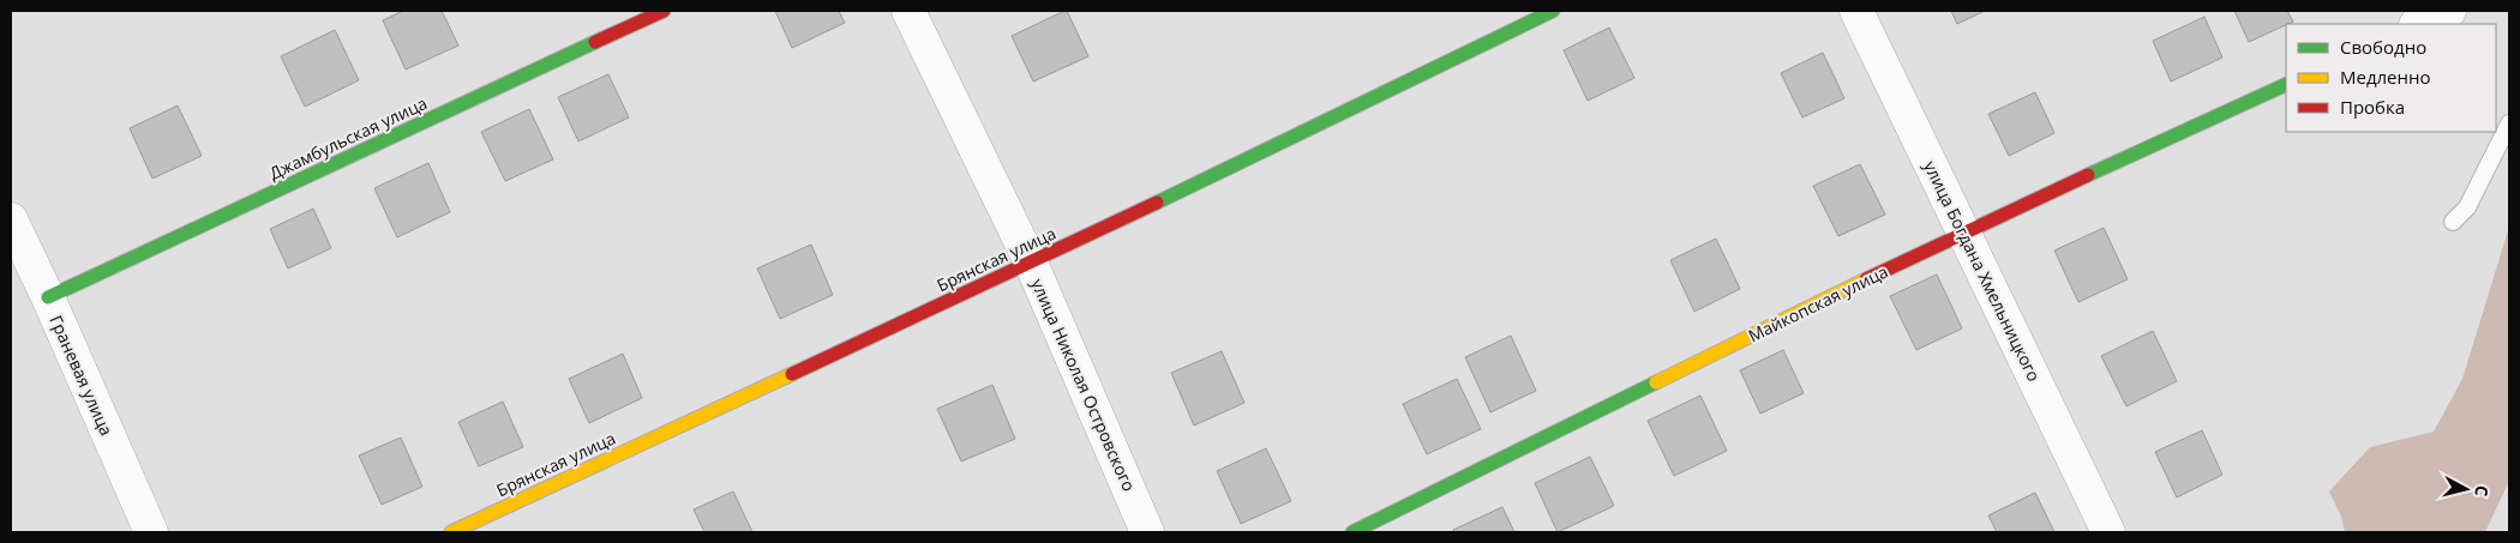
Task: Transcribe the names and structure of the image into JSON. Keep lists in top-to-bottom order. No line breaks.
{"streets":{"street":["Джамбульская улица","Брянская улица","улица Богдана Хмельницкого","Майкопская улица","Граневая улица","улица Николая Островского"]},"crossings":[["Джамбульская улица","Граневая улица"],["Брянская улица","улица Николая Островского"],["улица Богдана Хмельницкого","Майкопская улица"]],"legend":["Свободно","Медленно","Пробка"],"north":"right"}
